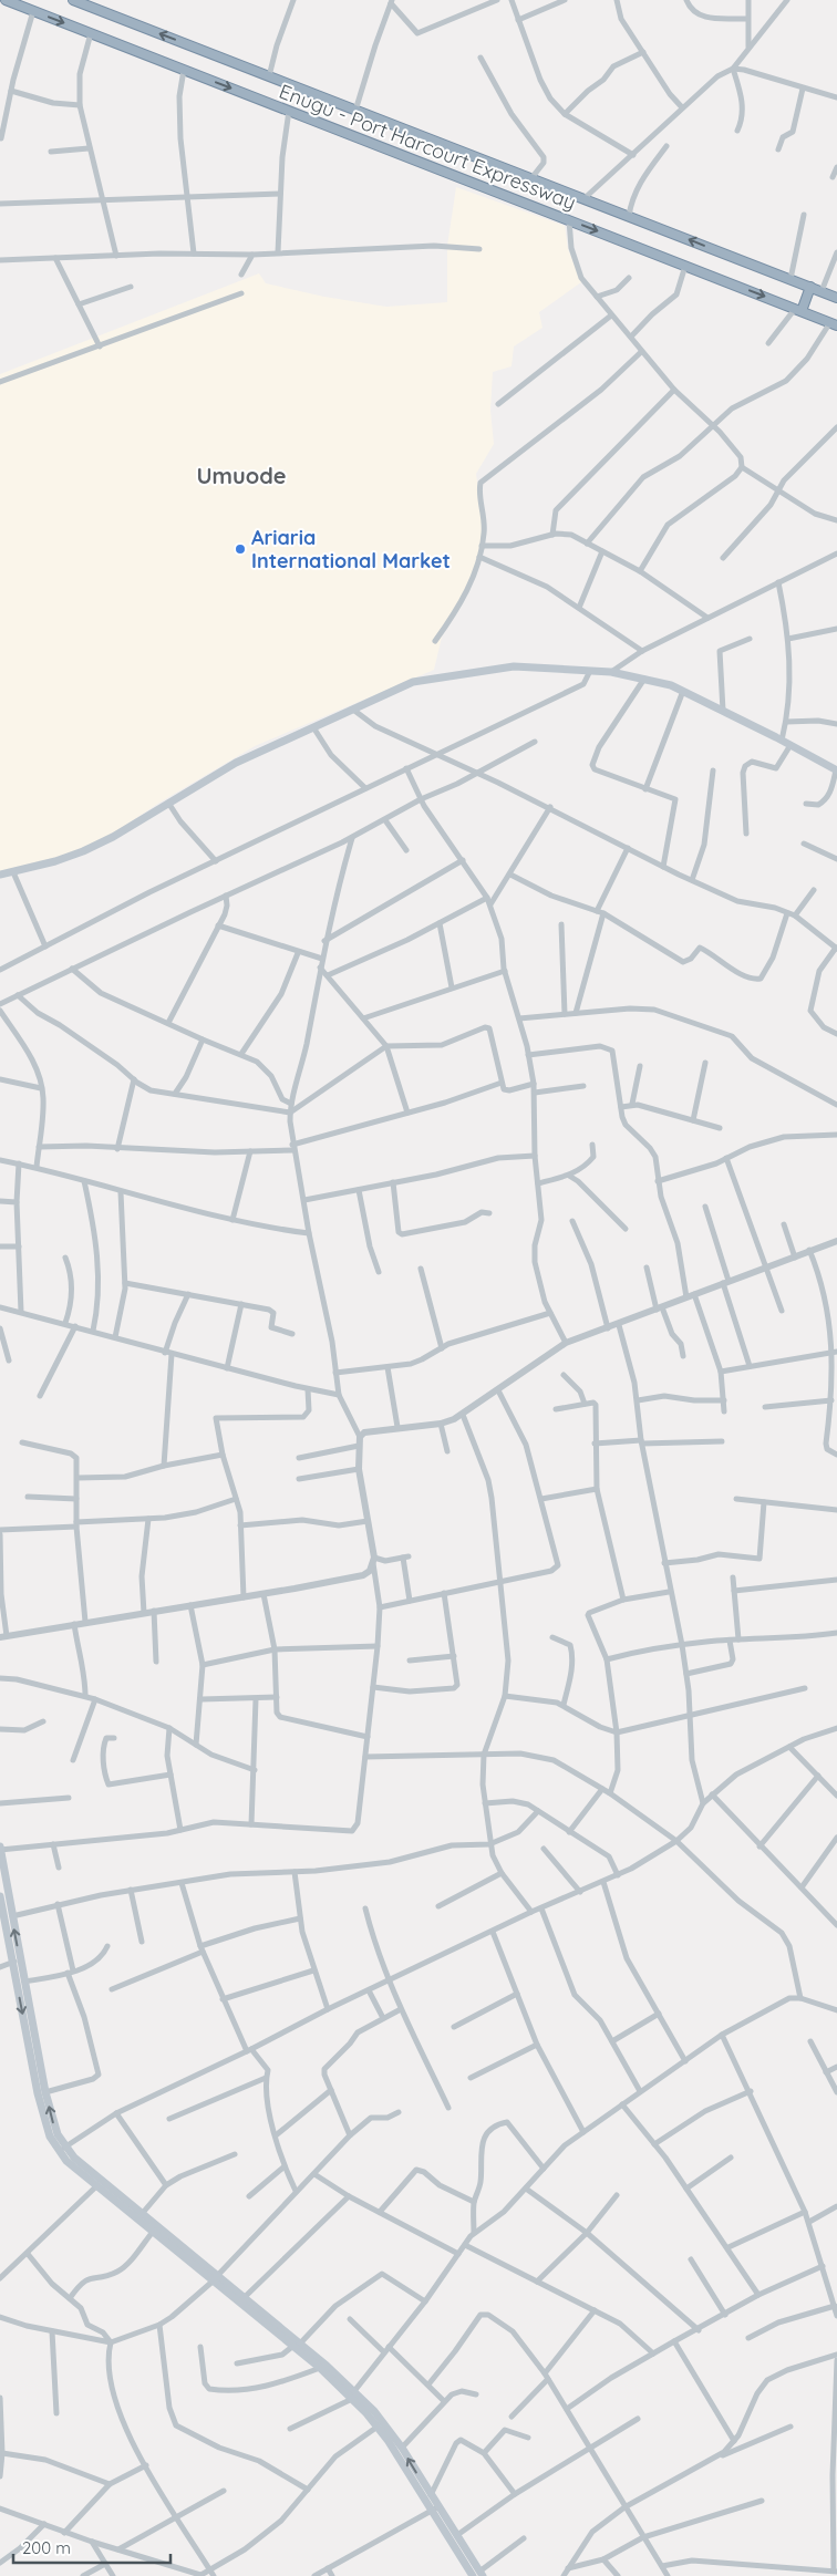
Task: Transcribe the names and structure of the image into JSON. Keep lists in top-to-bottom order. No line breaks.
{"streets":{"highway":["Enugu - Port Harcourt Expressway"]},"districts":["Umuode"],"places":["Ariaria International Market"],"scale_bar":"200 m"}
